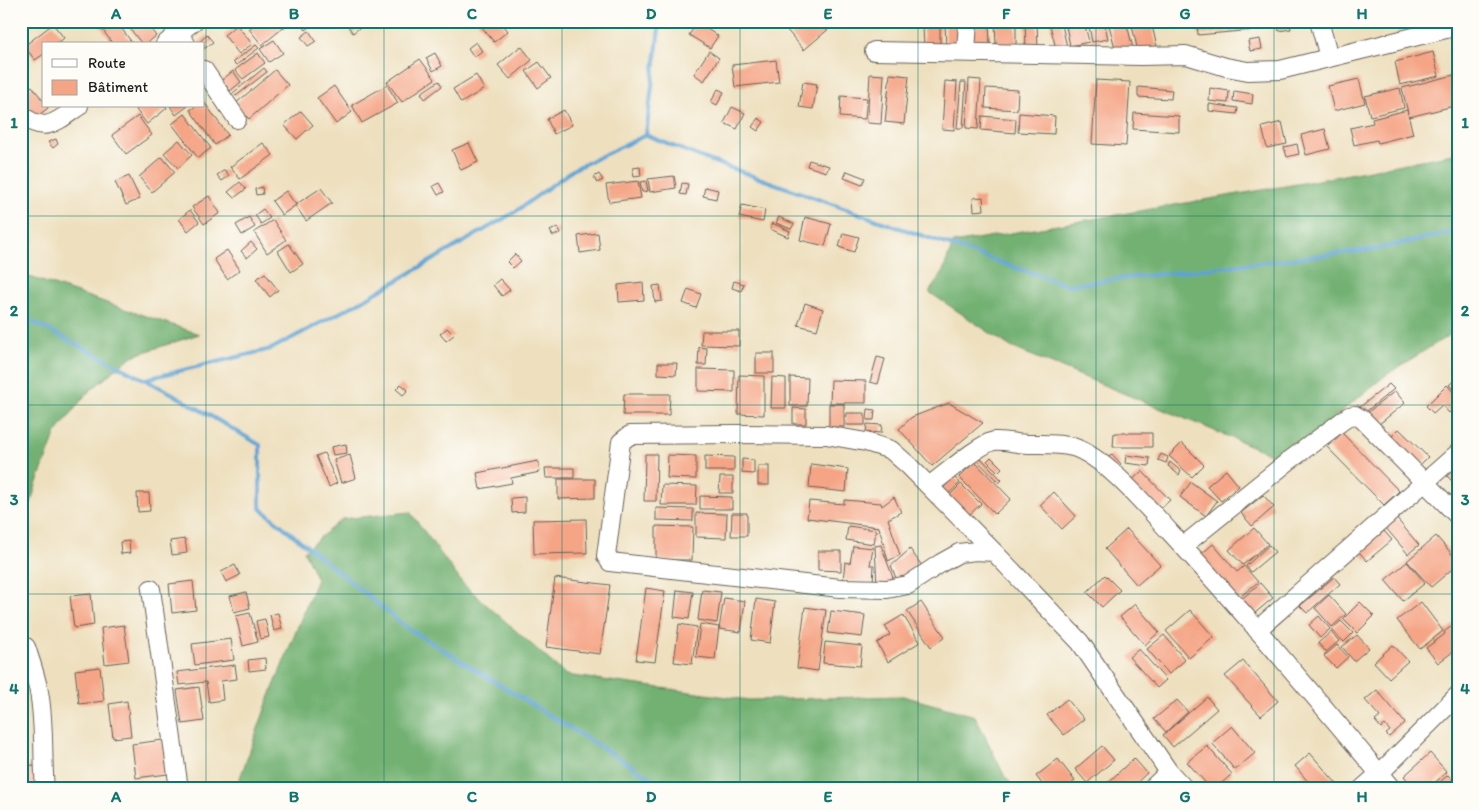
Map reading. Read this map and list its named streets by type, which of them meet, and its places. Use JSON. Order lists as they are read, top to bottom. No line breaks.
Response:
{"legend":["Route","Bâtiment"],"grid":{"columns":["A","B","C","D","E","F","G","H"],"rows":["1","2","3","4"]}}
